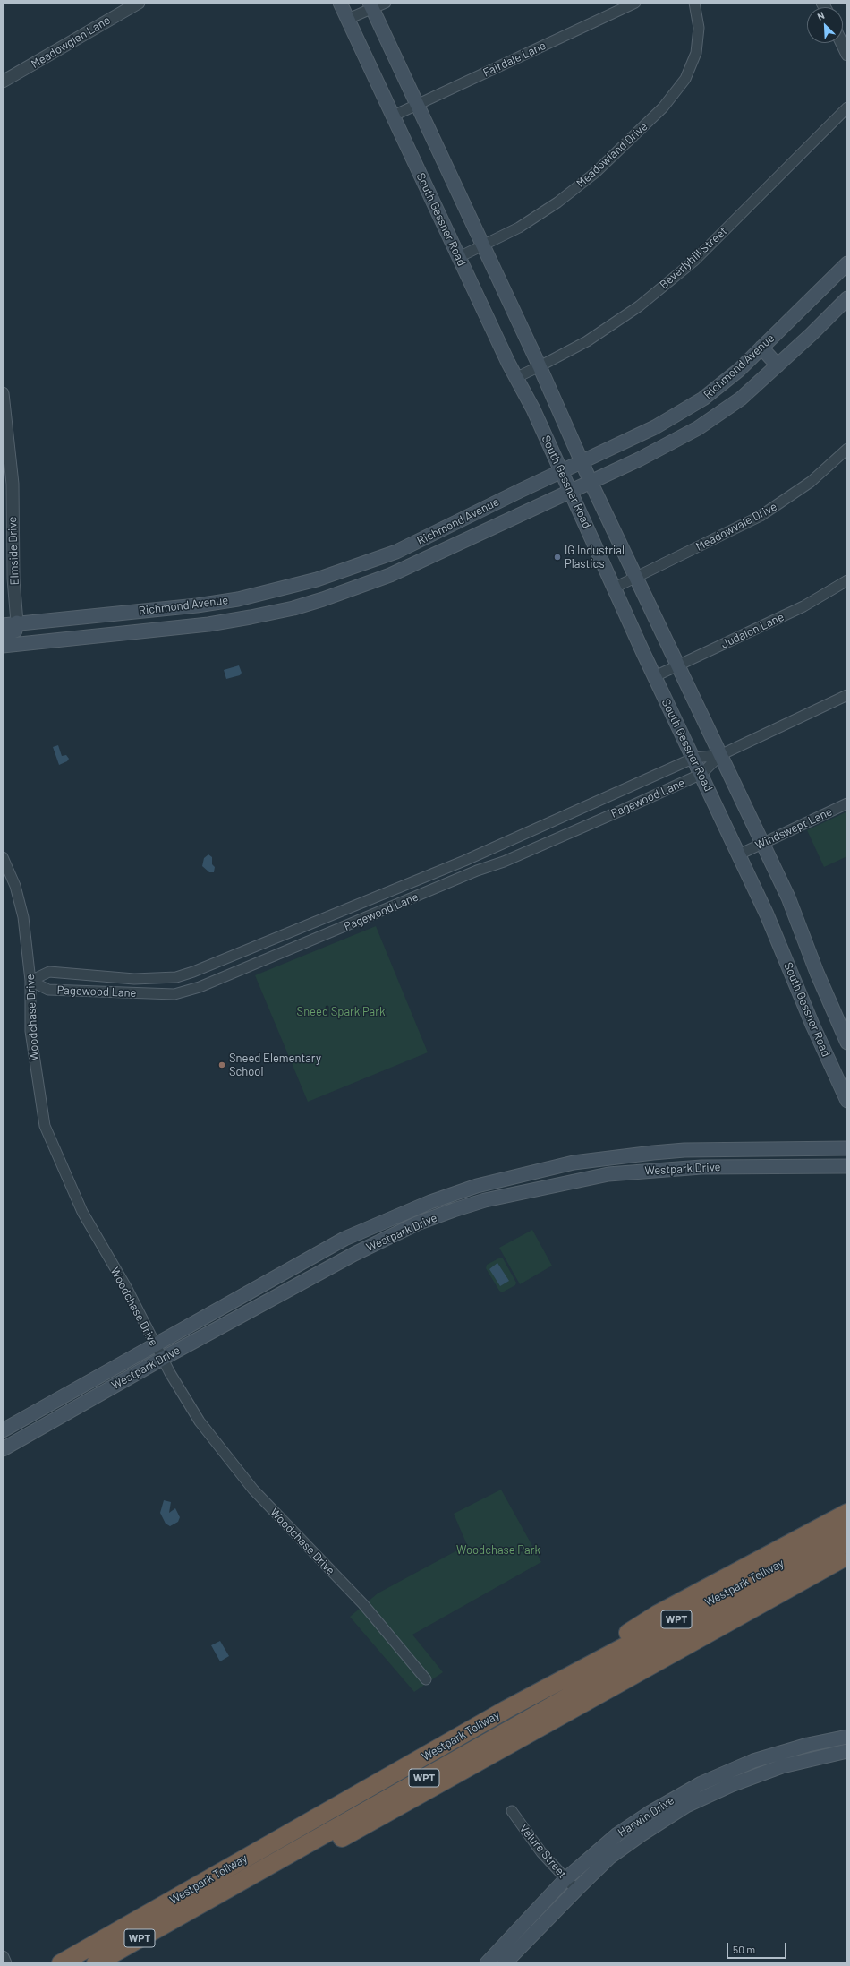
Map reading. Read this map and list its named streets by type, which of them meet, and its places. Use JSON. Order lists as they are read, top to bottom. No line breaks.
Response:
{"streets":{"highway":["Westpark Tollway","WPT"],"main road":["South Gessner Road","Richmond Avenue","Westpark Drive","Harwin Drive"],"street":["Meadowglen Lane","Fairdale Lane","Meadowland Drive","Beverlyhill Street","Meadowvale Drive","Elmside Drive","Judalon Lane","Pagewood Lane","Windswept Lane","Woodchase Drive","Velure Street"]},"crossings":[["Fairdale Lane","South Gessner Road"],["Meadowland Drive","South Gessner Road"],["South Gessner Road","Beverlyhill Street"],["South Gessner Road","Richmond Avenue"],["South Gessner Road","Meadowvale Drive"],["South Gessner Road","Judalon Lane"],["South Gessner Road","Pagewood Lane"],["South Gessner Road","Windswept Lane"],["Richmond Avenue","Elmside Drive"],["Pagewood Lane","Woodchase Drive"],["Woodchase Drive","Westpark Drive"],["Harwin Drive","Velure Street"]],"parks":["Sneed Spark Park","Woodchase Park"],"places":["IG Industrial Plastics","Sneed Elementary School"],"scale_bar":"50 m","north":"top left"}
